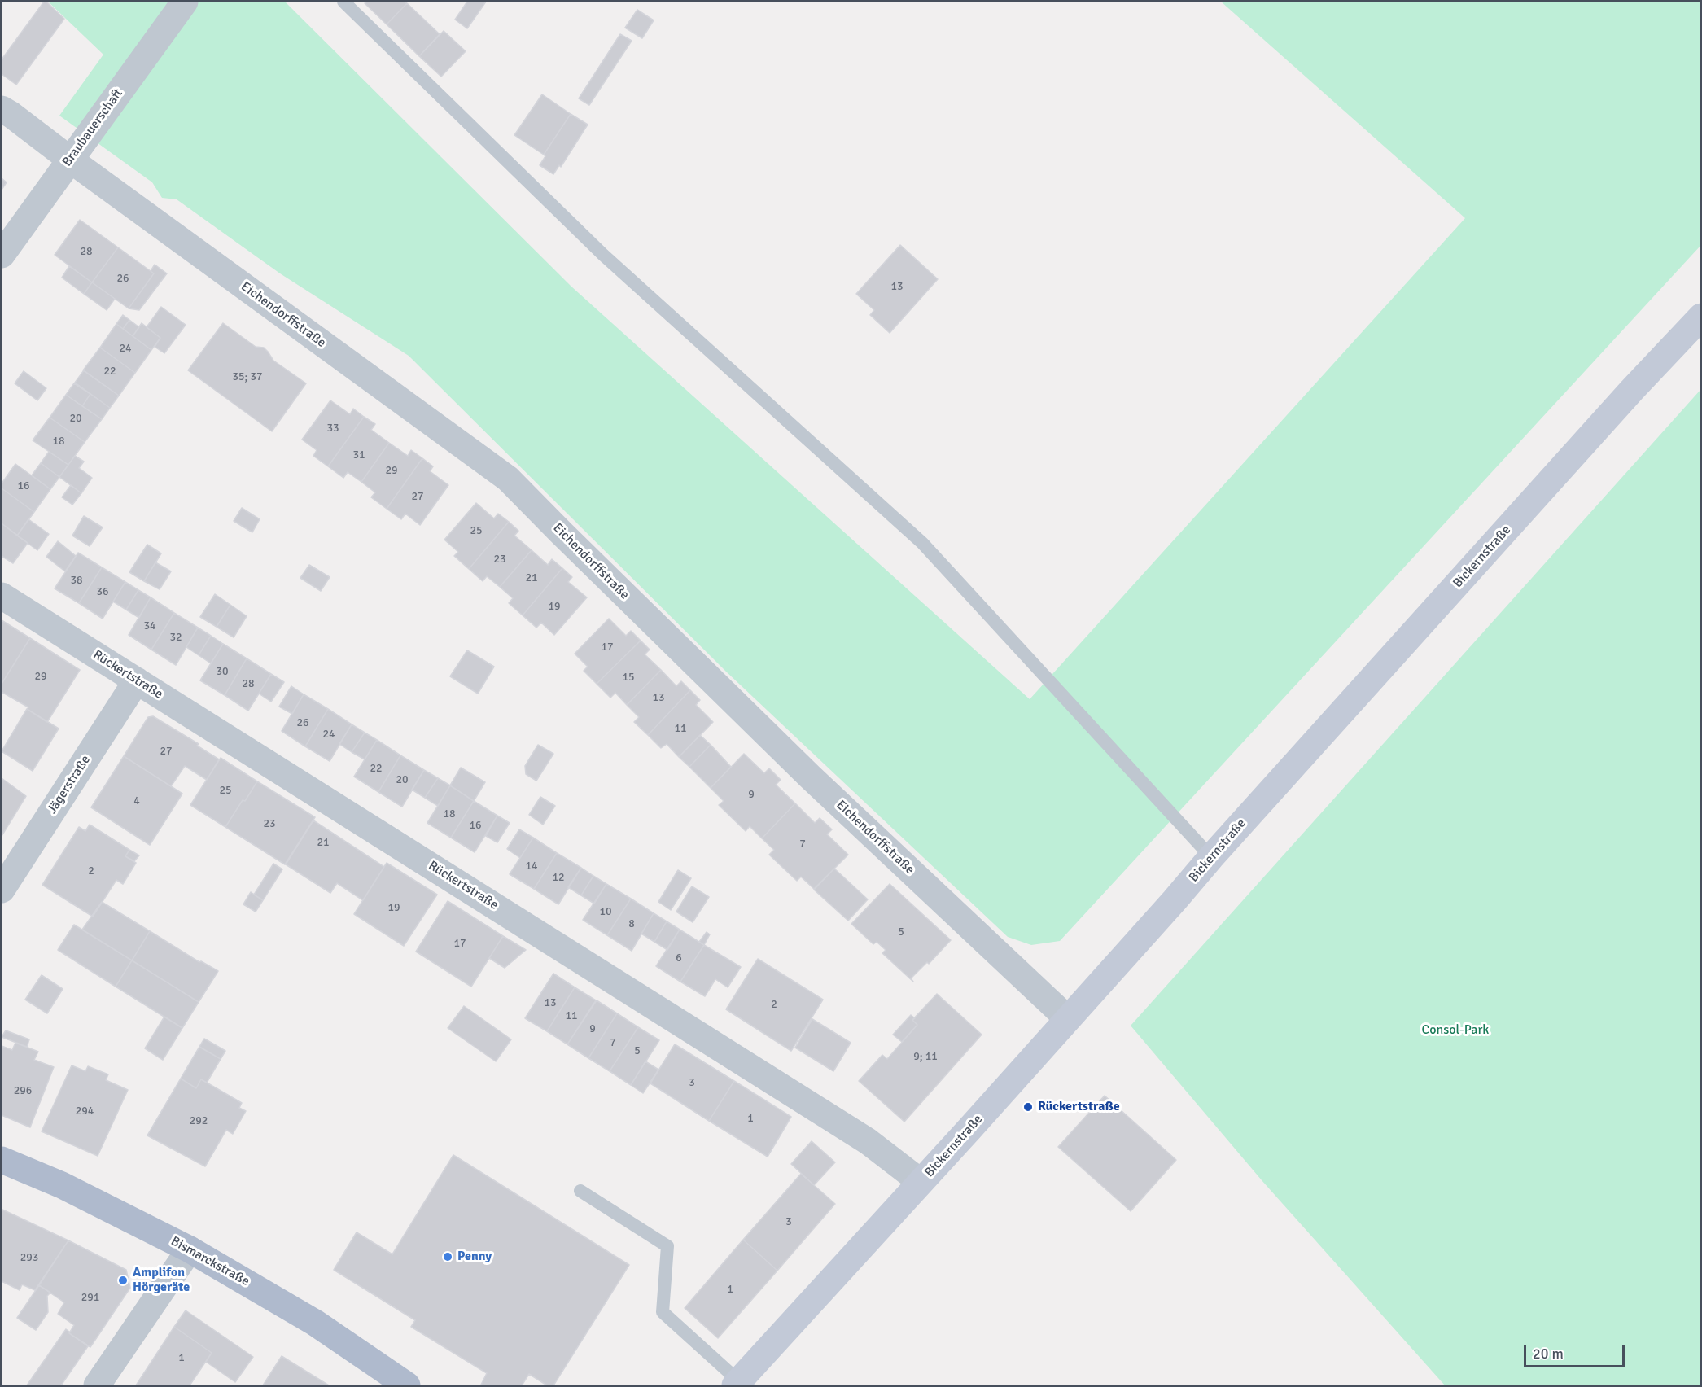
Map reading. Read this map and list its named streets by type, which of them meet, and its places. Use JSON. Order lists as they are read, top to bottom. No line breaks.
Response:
{"streets":{"main road":["Bismarckstraße"],"street":["Braubauerschaft","Eichendorffstraße","Bickernstraße","Rückertstraße","Jägerstraße"]},"crossings":[["Braubauerschaft","Eichendorffstraße"],["Eichendorffstraße","Bickernstraße"],["Bickernstraße","Rückertstraße"],["Rückertstraße","Jägerstraße"]],"parks":["Consol-Park"],"places":["Rückertstraße","Penny","Amplifon Hörgeräte"],"house_numbers":["28","26","13","24","22","35; 37","20","33","18","31","29","16","27","25","23","21","38","36","19","34","32","17","30","29","15","28","13","26","11","24","27","22","20","25","9","4","18","23","16","21","7","14","2","12","19","10","8","5","17","6","13","2","11","9","7","5","9; 11","3","296","294","1","292","3","293","1","291","1"],"scale_bar":"20 m"}
